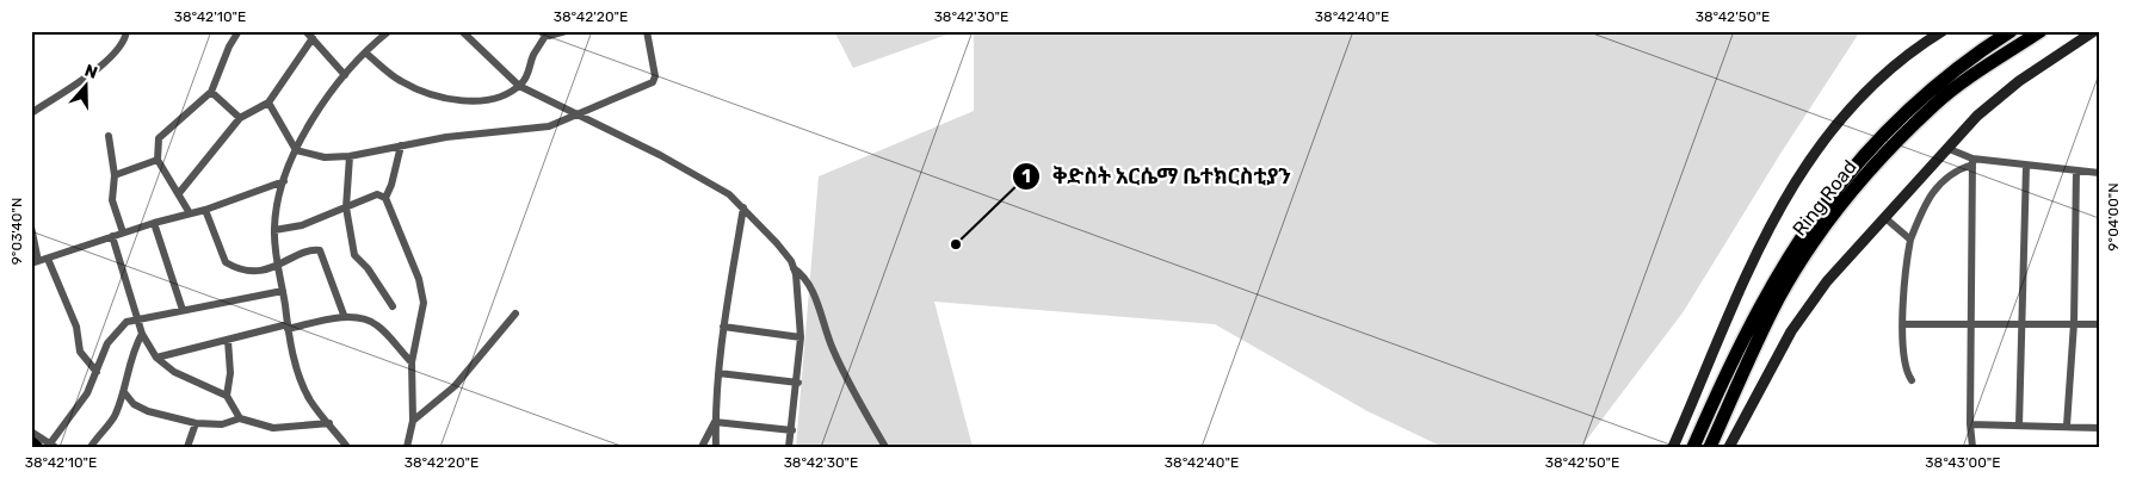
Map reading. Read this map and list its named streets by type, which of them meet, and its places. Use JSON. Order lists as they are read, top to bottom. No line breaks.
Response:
{"streets":{"highway":["Ring Road"]},"places":["ቅድስት አርሴማ ቤተክርስቲያን"],"north":"top","coordinates":["38°42'10\"E","38°42'20\"E","38°42'30\"E","38°42'40\"E","38°42'50\"E","9°04'00\"N","9°03'40\"N","38°43'00\"E"]}
